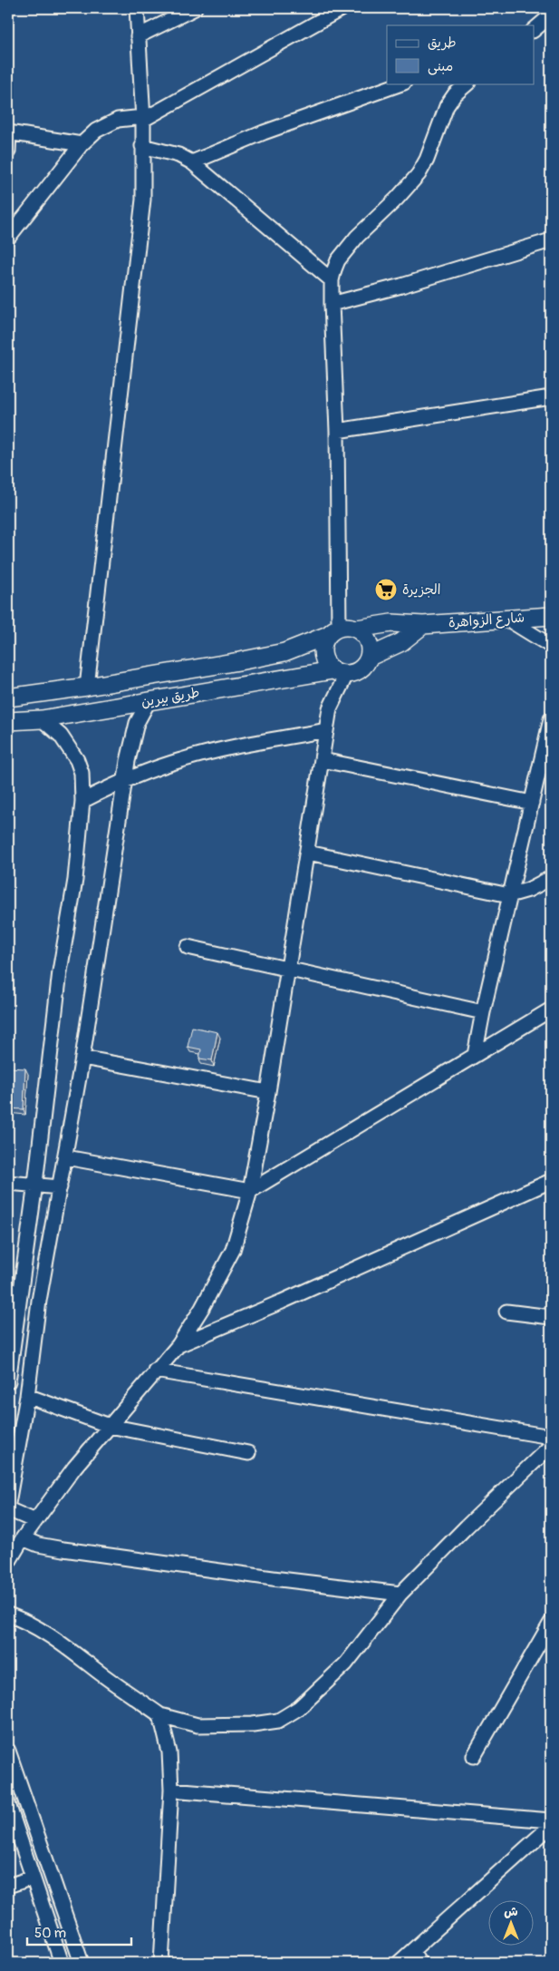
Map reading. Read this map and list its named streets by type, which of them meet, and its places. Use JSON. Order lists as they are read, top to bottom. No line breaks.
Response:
{"streets":{"main road":["شارع الزواهرة","طريق بيرين"]},"crossings":[["شارع الزواهرة","طريق بيرين"]],"places":{"supermarket":["الجزيرة"]},"legend":["طريق","مبنى"],"scale_bar":"50 m","north":"top"}
